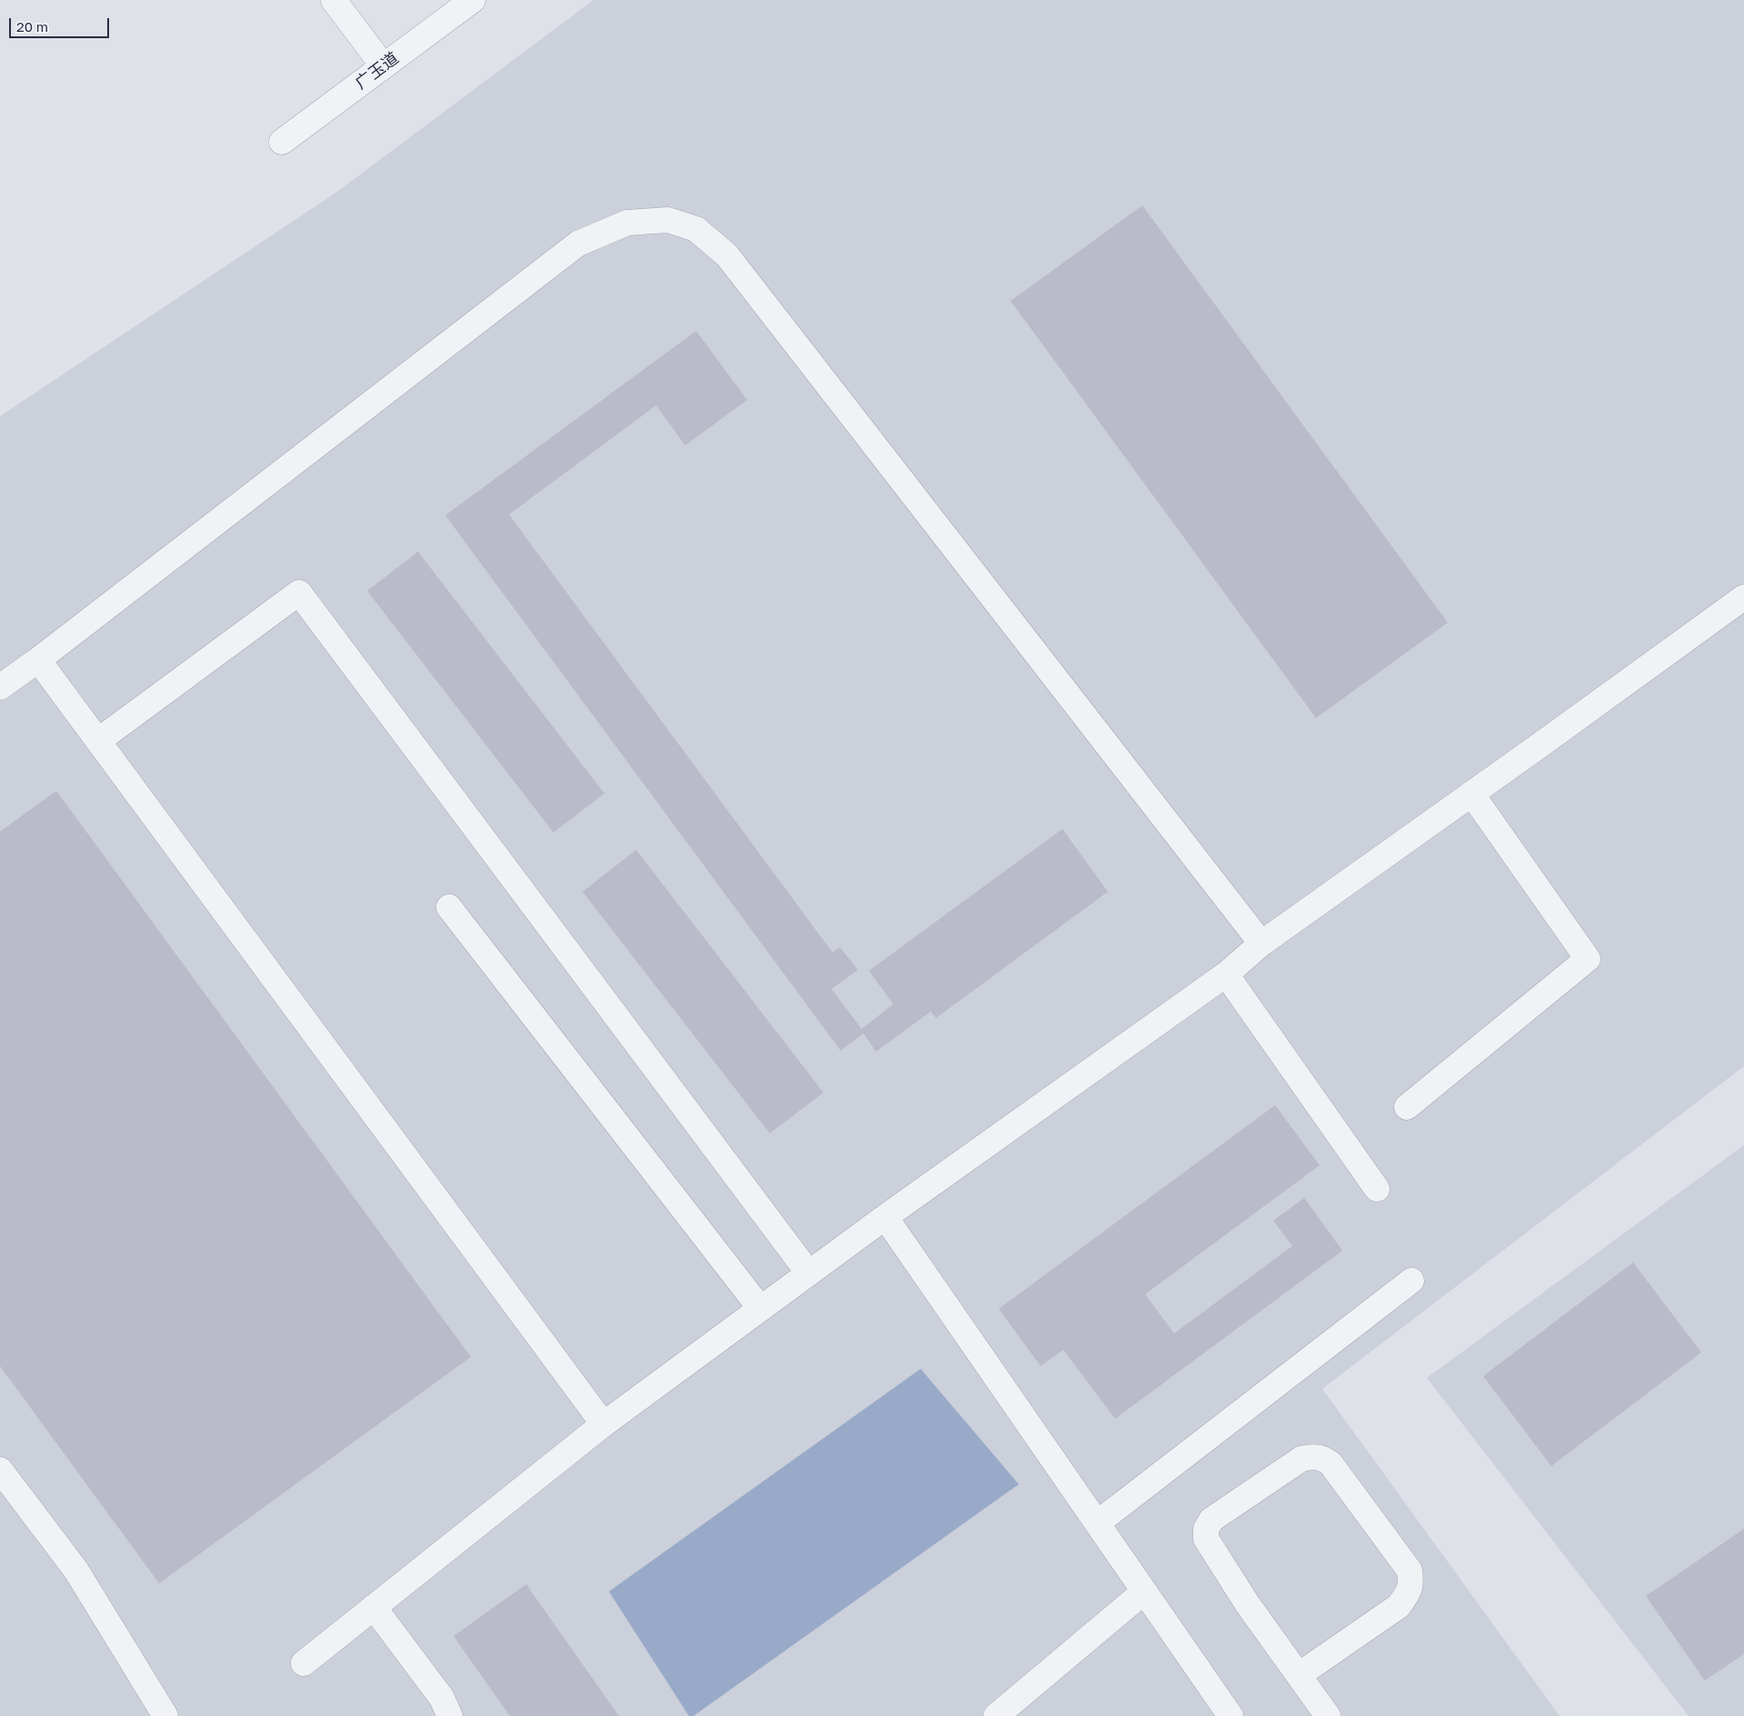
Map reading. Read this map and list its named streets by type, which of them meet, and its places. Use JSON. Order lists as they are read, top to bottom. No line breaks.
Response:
{"streets":{"street":["广玉道"]},"scale_bar":"20 m"}
